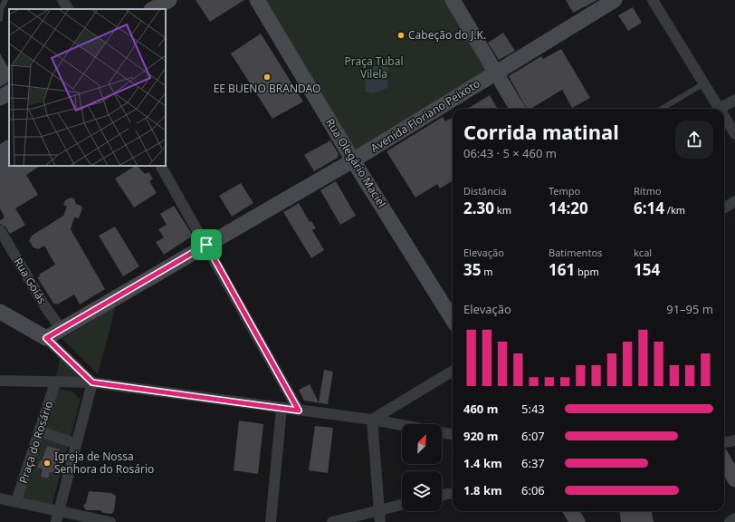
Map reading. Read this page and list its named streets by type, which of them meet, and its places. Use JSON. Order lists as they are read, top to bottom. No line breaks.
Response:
{"streets":{"street":["Avenida Floriano Peixoto","Rua Olegário Maciel","Rua Goiás","Praça do Rosário"]},"crossings":[["Avenida Floriano Peixoto","Rua Olegário Maciel"],["Avenida Floriano Peixoto","Rua Goiás"]],"parks":["Praça Tubal Vilela"],"places":["Cabeção do J.K.","EE BUENO BRANDAO","Igreja de Nossa Senhora do Rosário"],"north":"top right","page":{"heading":["Corrida matinal","06:43 · 5 × 460 m"],"stats":[["Distância","2.30 km"],["Tempo","14:20"],["Ritmo","6:14 /km"],["Elevação","35 m"],["Batimentos","161 bpm"],["kcal","154"]],"chart":["Elevação","91–95 m"],"list":[{"name":"460 m","note":"5:43"},{"name":"920 m","note":"6:07"},{"name":"1.4 km","note":"6:37"},{"name":"1.8 km","note":"6:06"}]}}
